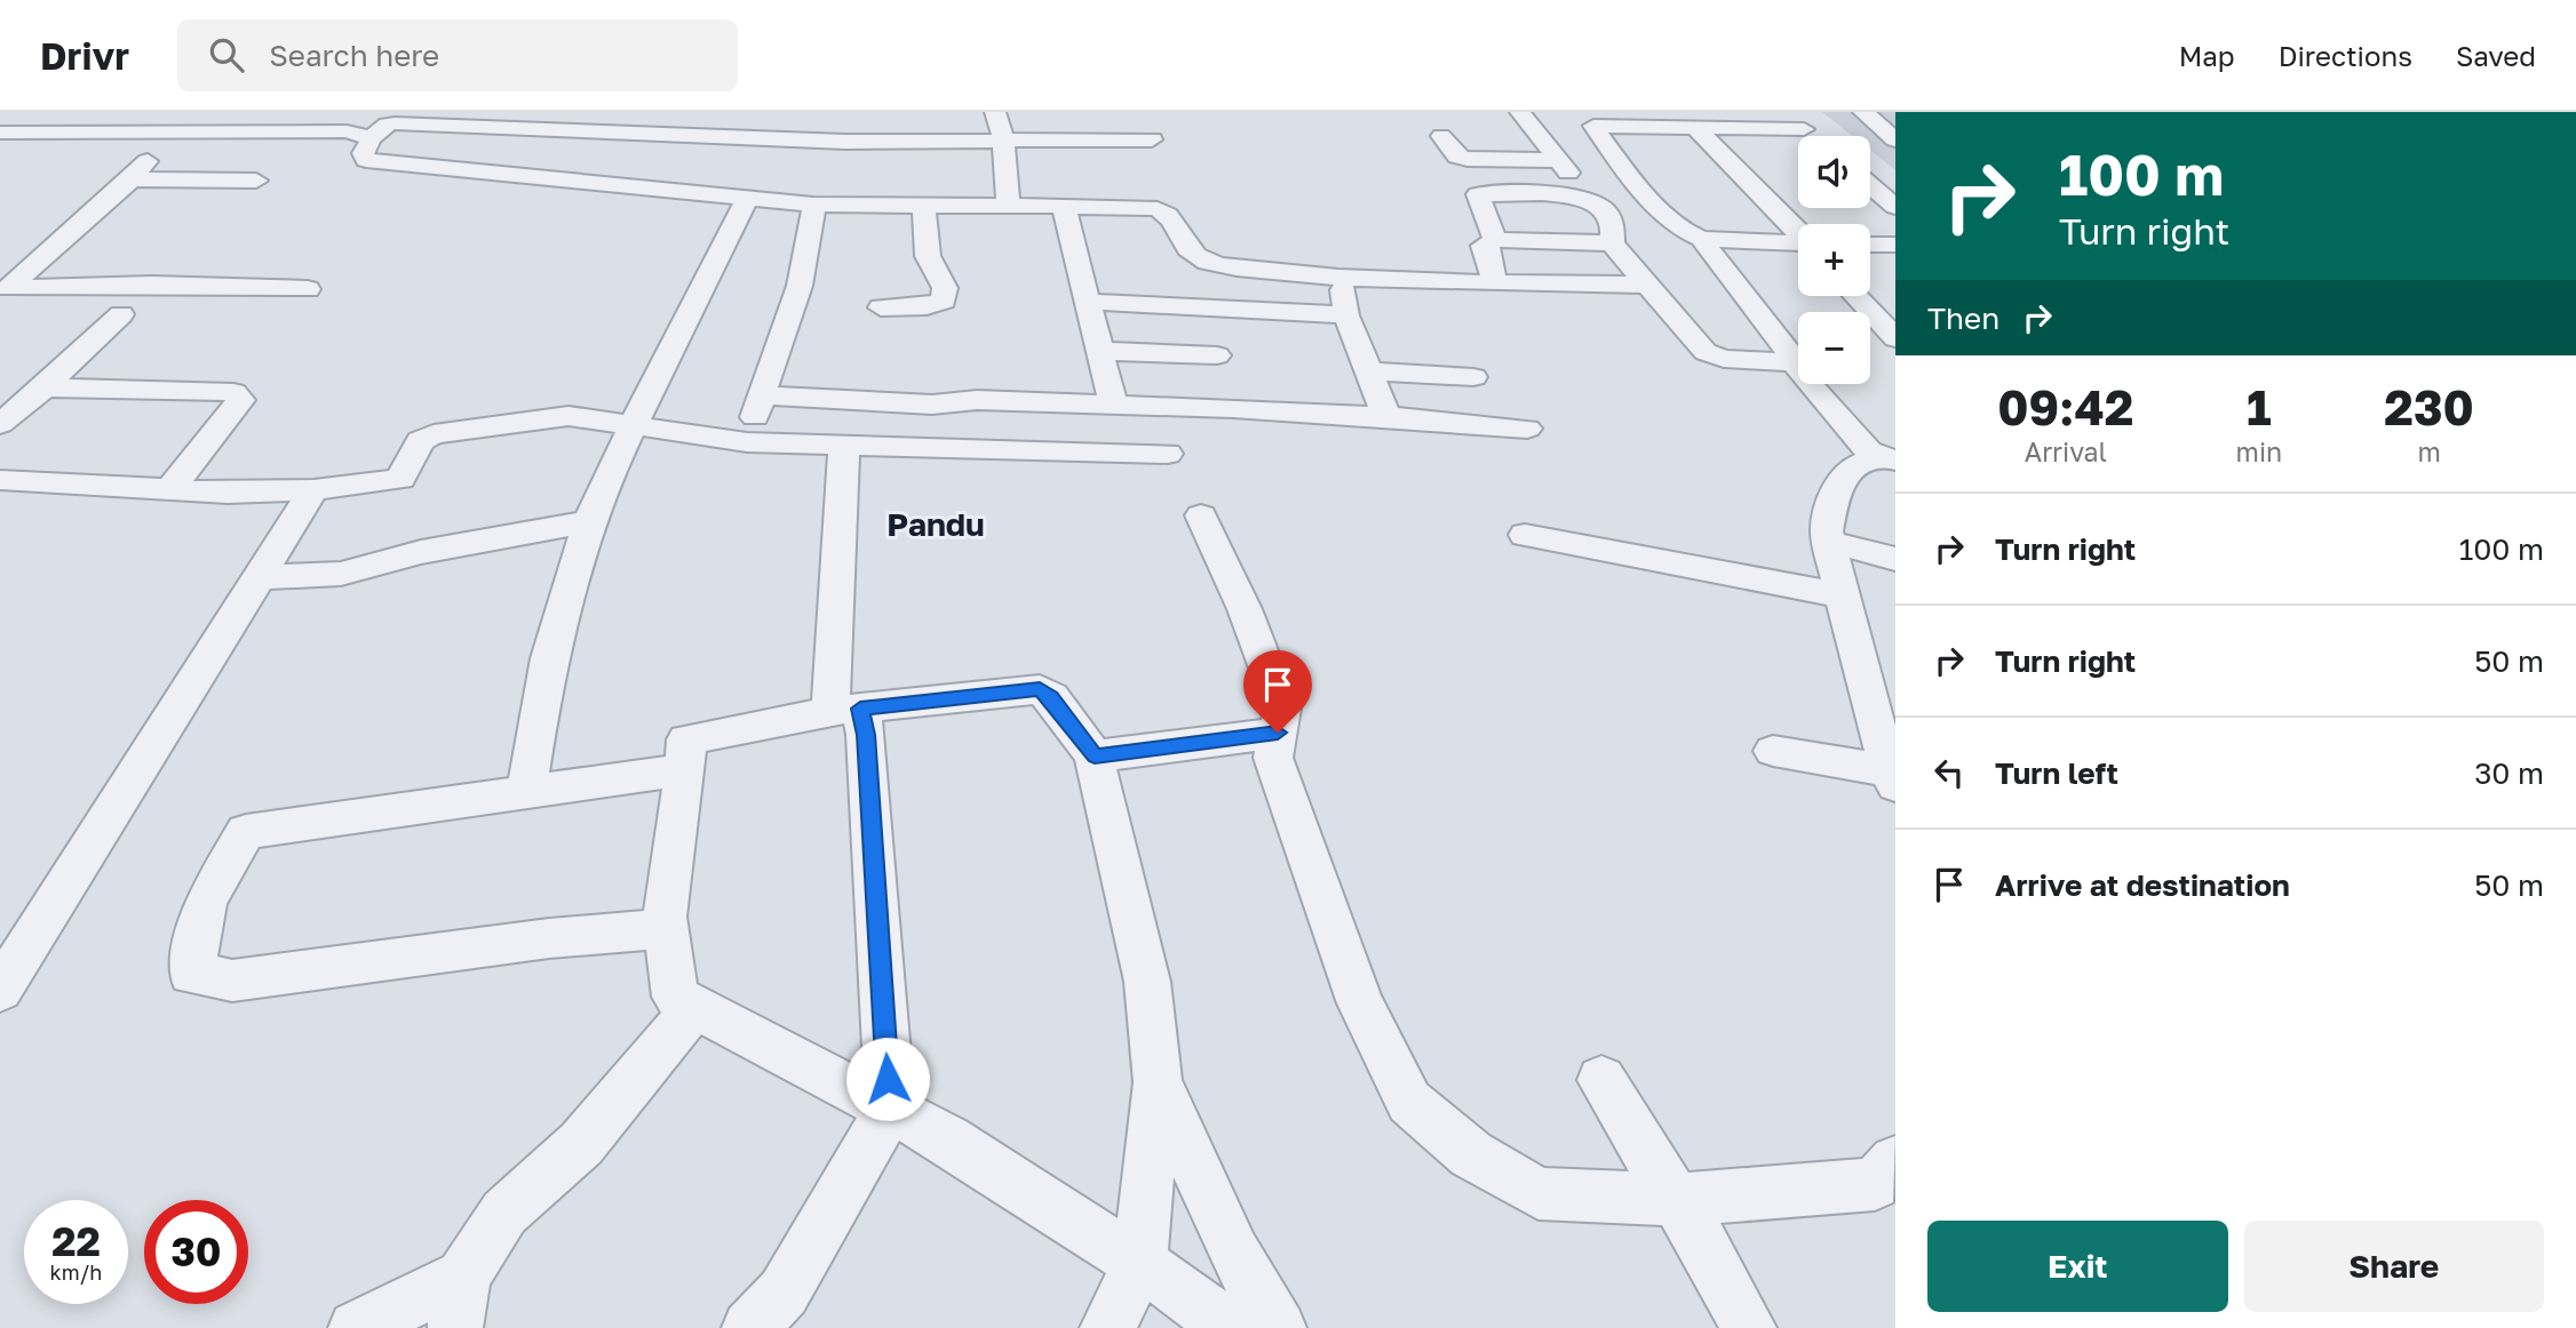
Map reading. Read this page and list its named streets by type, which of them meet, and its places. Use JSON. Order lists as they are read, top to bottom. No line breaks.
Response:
{"districts":["Pandu"],"page":{"header":"Drivr","search":"Search here","nav":["Map","Directions","Saved"],"turn":["100 m","Turn right"],"map_buttons":["+","−"],"then":"Then","eta":["09:42","Arrival","1","min","230","m"],"list":[{"name":"Turn right","value":"100 m"},{"name":"Turn right","value":"50 m"},{"name":"Turn left","value":"30 m"},{"name":"Arrive at destination","value":"50 m"}],"speed":"22 km/h","limit":"30","buttons":["Exit","Share"]}}
